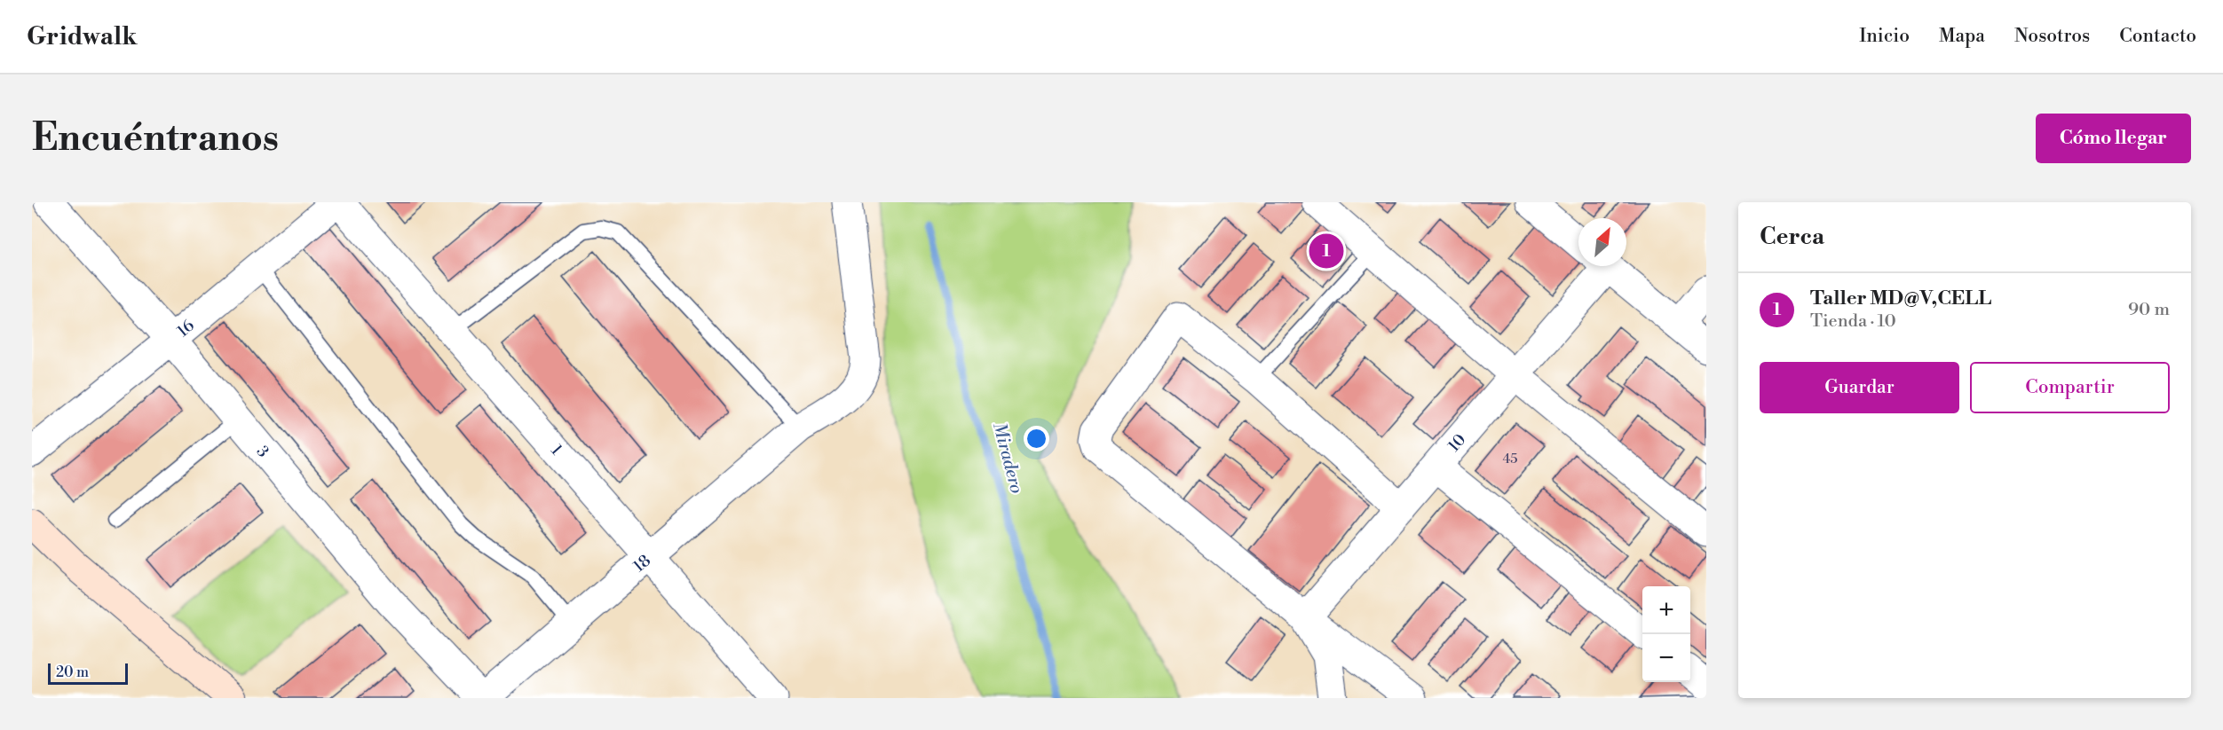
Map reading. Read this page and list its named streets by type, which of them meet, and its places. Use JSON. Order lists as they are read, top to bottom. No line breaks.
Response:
{"streets":{"street":["16","10","1","3","18"]},"crossings":[["16","1"],["16","3"],["1","18"],["3","18"]],"water":["Miradero"],"house_numbers":["45"],"scale_bar":"20 m","north":"top right","page":{"header":"Gridwalk","nav":["Inicio","Mapa","Nosotros","Contacto"],"buttons":["Cómo llegar",["Guardar","Compartir"]],"title":"Encuéntranos","heading":"Cerca","pins":"1","list":[{"mark":"1","name":"Taller MD@V,CELL","note":"Tienda · 10","value":"90 m"}],"map_buttons":["+","−"],"scale":"20 m"}}
